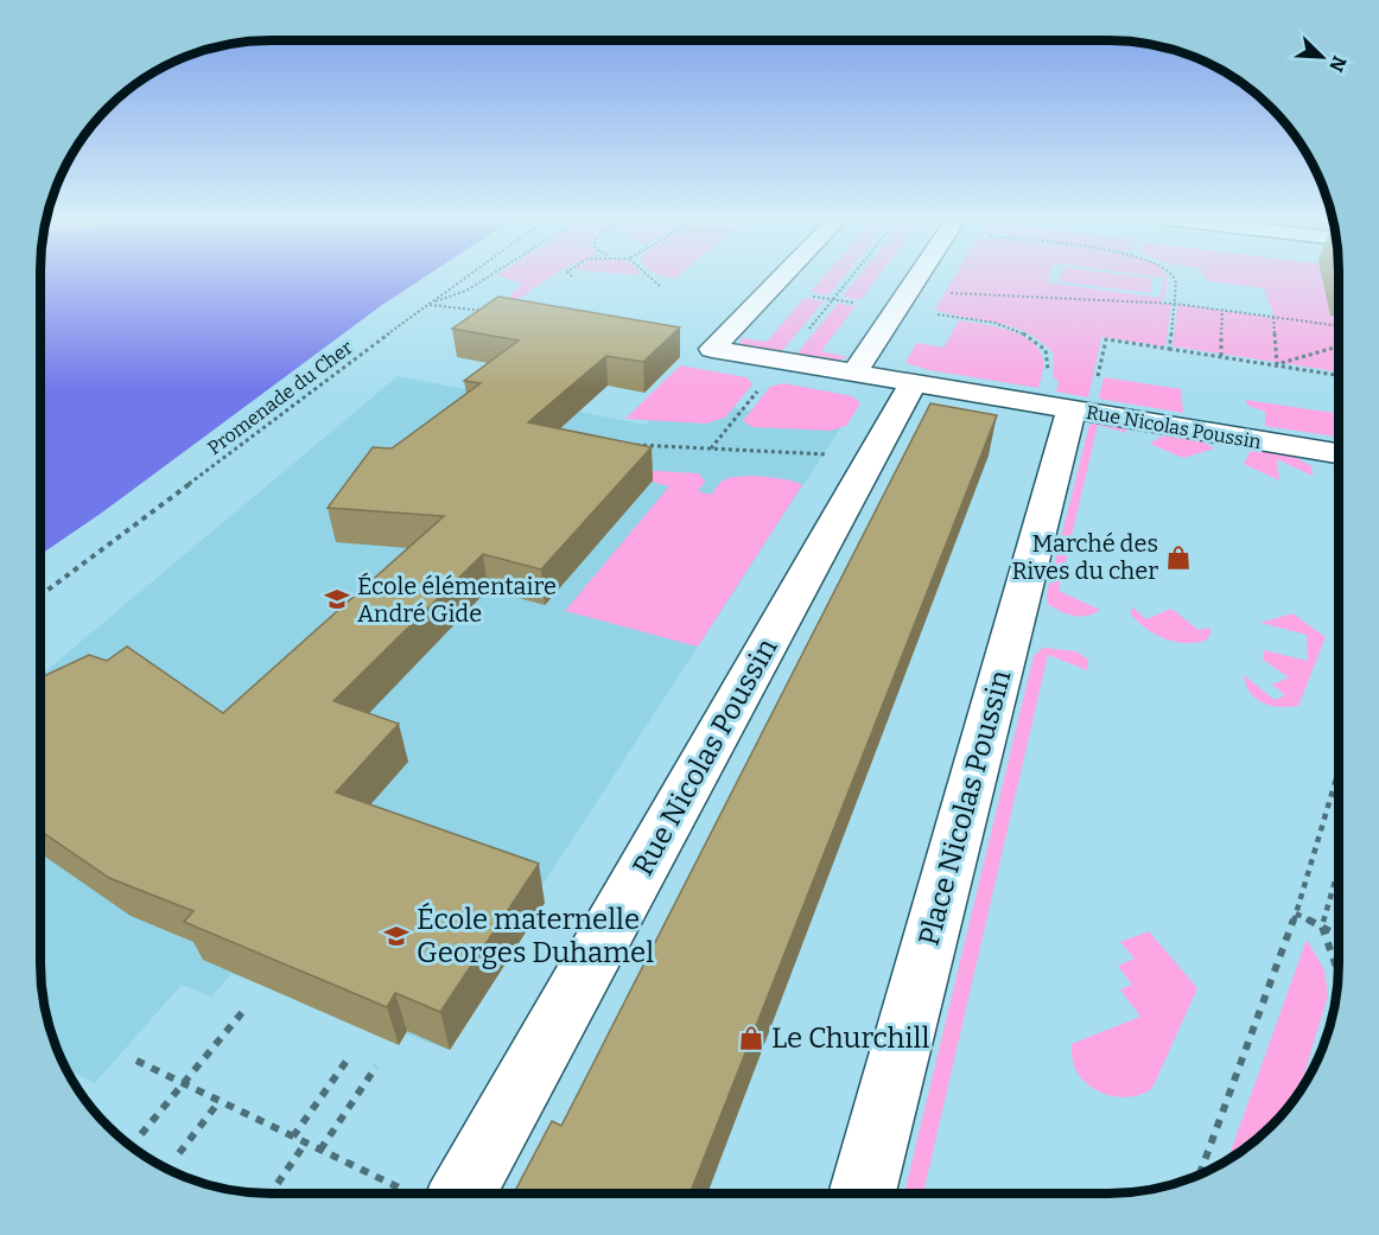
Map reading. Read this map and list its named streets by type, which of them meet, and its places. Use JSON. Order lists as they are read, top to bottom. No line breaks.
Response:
{"streets":{"street":["Rue Nicolas Poussin","Place Nicolas Poussin"],"path":["Promenade du Cher"]},"crossings":[["Rue Nicolas Poussin","Place Nicolas Poussin"]],"places":{"shop":["Marché des Rives du cher","Le Churchill"],"school or university":["École élémentaire André Gide","École maternelle Georges Duhamel"]},"north":"bottom right"}
